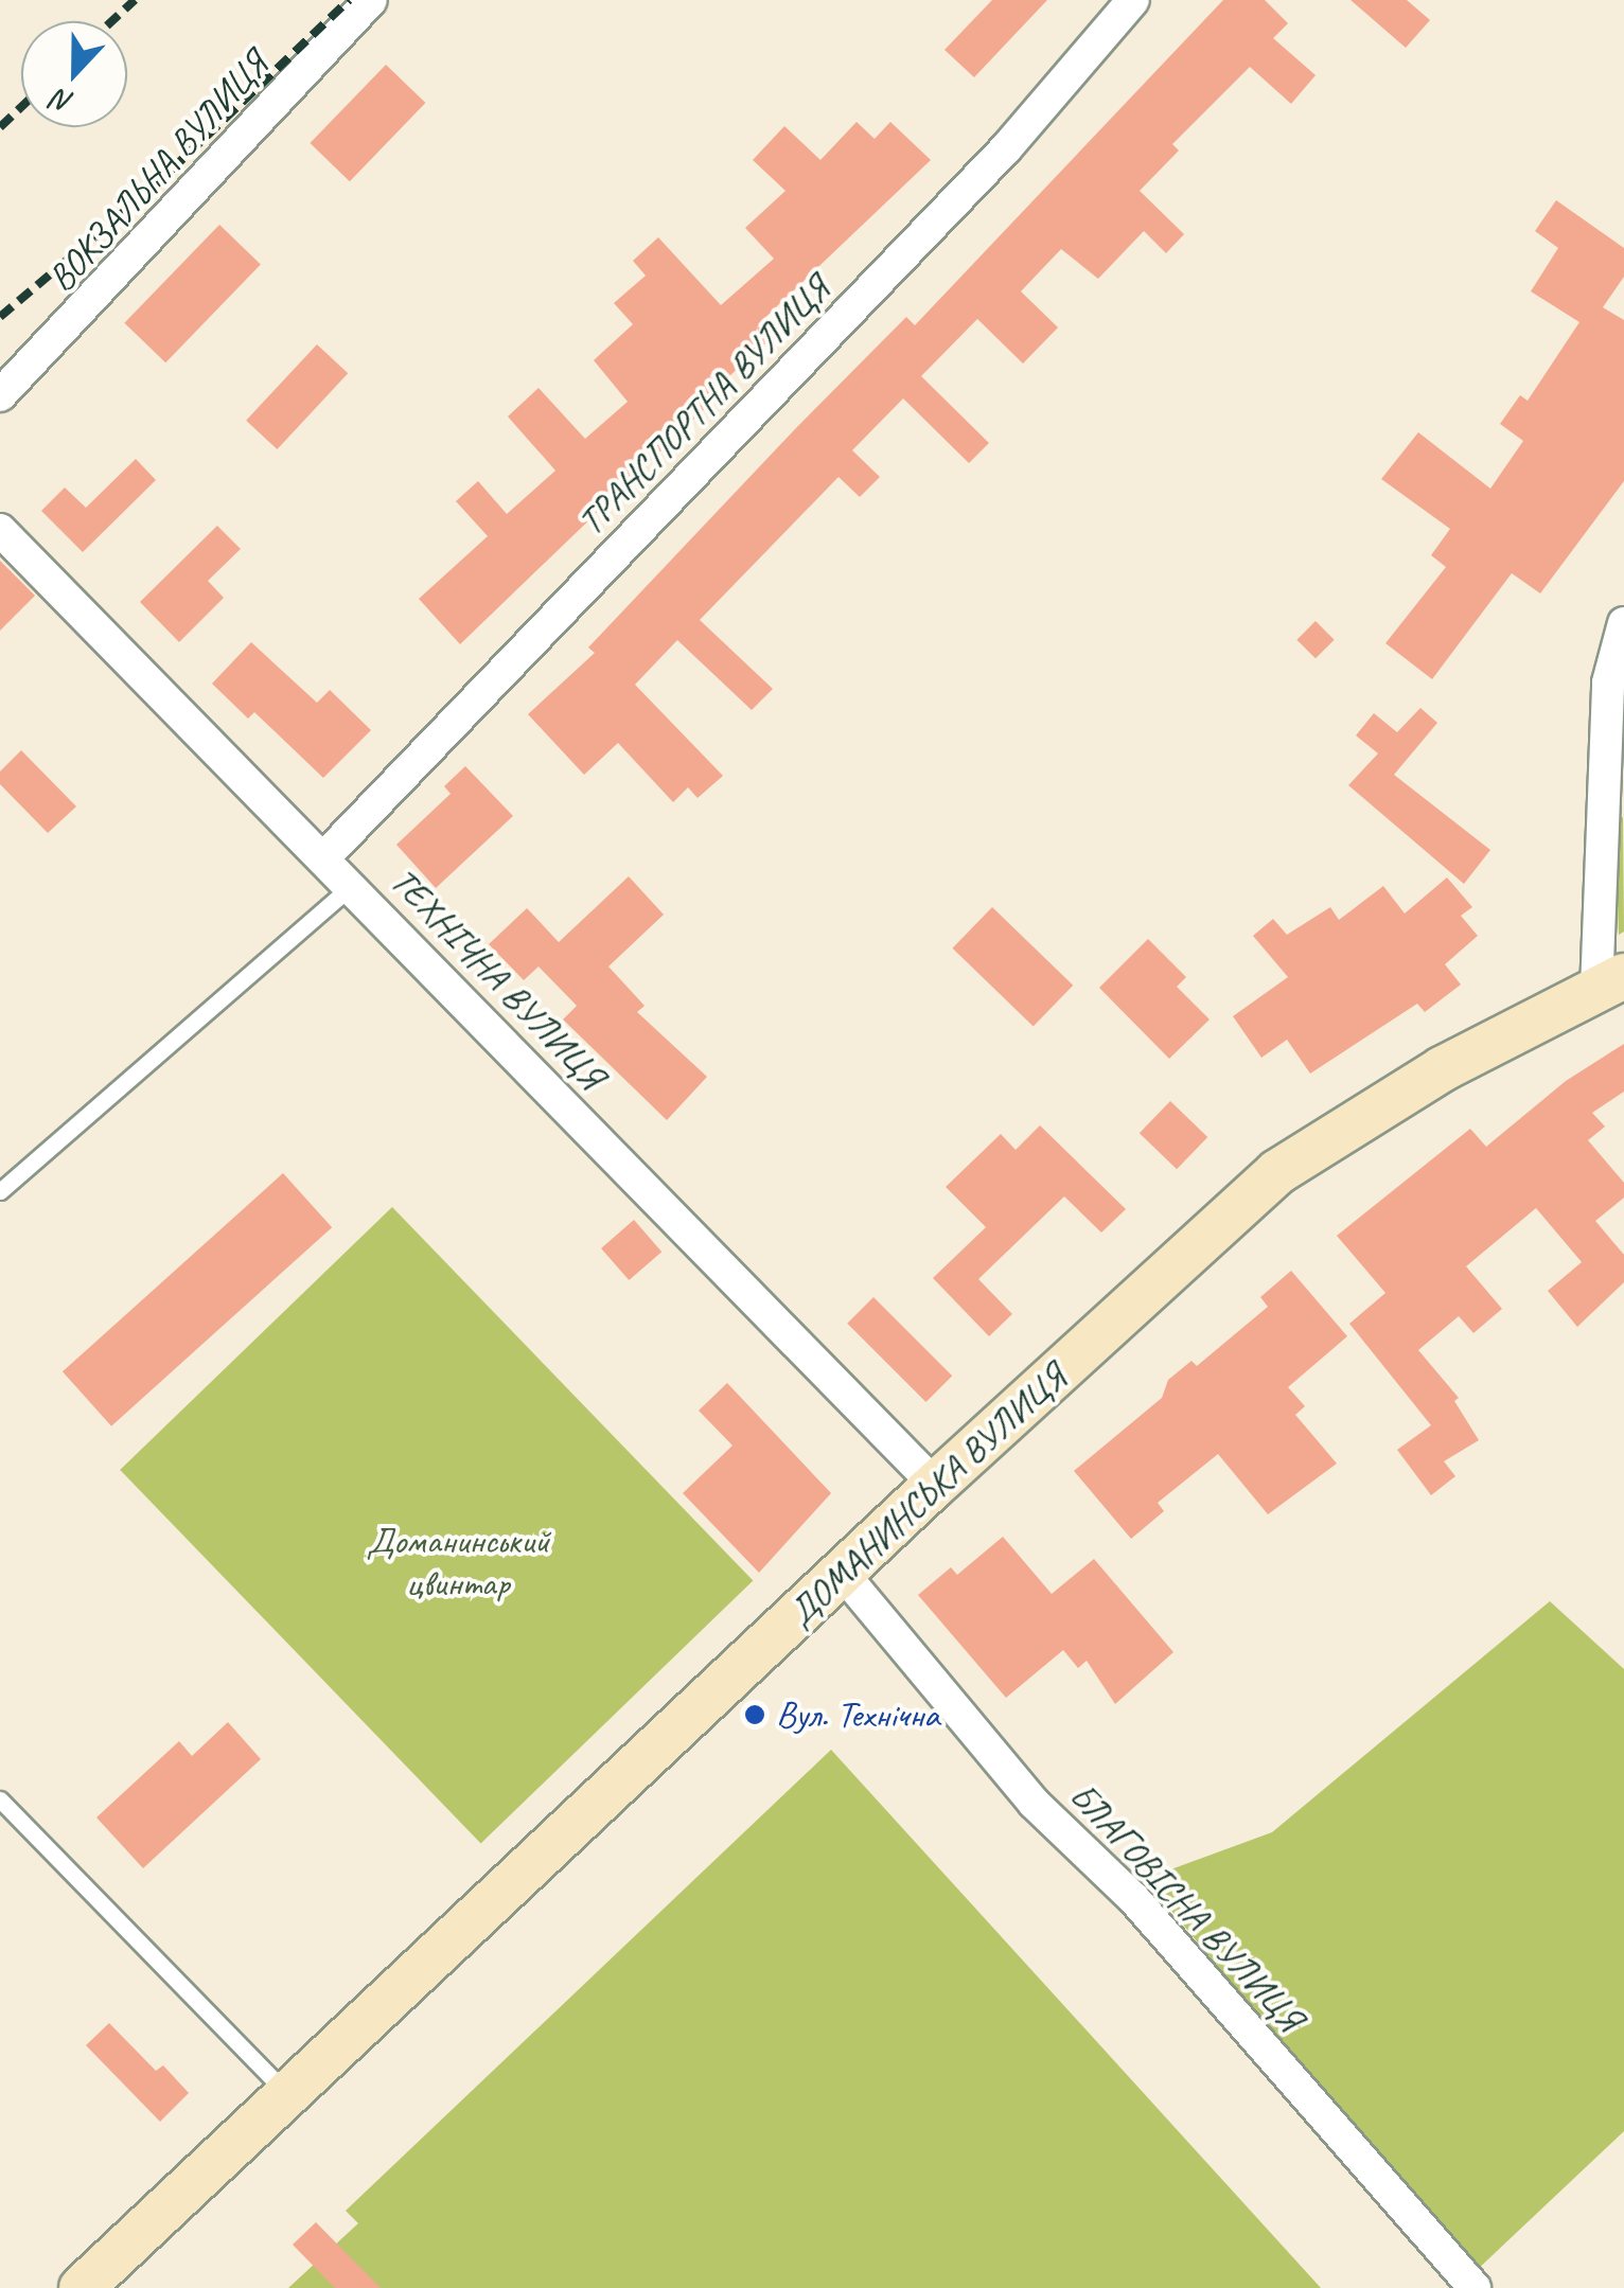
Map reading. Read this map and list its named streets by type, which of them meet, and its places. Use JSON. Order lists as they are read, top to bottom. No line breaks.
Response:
{"streets":{"main road":["ДОМАНИНСЬКА ВУЛИЦЯ"],"street":["ВОКЗАЛЬНА ВУЛИЦЯ","ТРАНСПОРТНА ВУЛИЦЯ","ТЕХНІЧНА ВУЛИЦЯ","БЛАГОВІСНА ВУЛИЦЯ"]},"crossings":[["ТРАНСПОРТНА ВУЛИЦЯ","ТЕХНІЧНА ВУЛИЦЯ"],["ТЕХНІЧНА ВУЛИЦЯ","ДОМАНИНСЬКА ВУЛИЦЯ"],["ДОМАНИНСЬКА ВУЛИЦЯ","БЛАГОВІСНА ВУЛИЦЯ"]],"parks":["Доманинський цвинтар"],"places":["Вул. Технічна"],"north":"bottom"}
